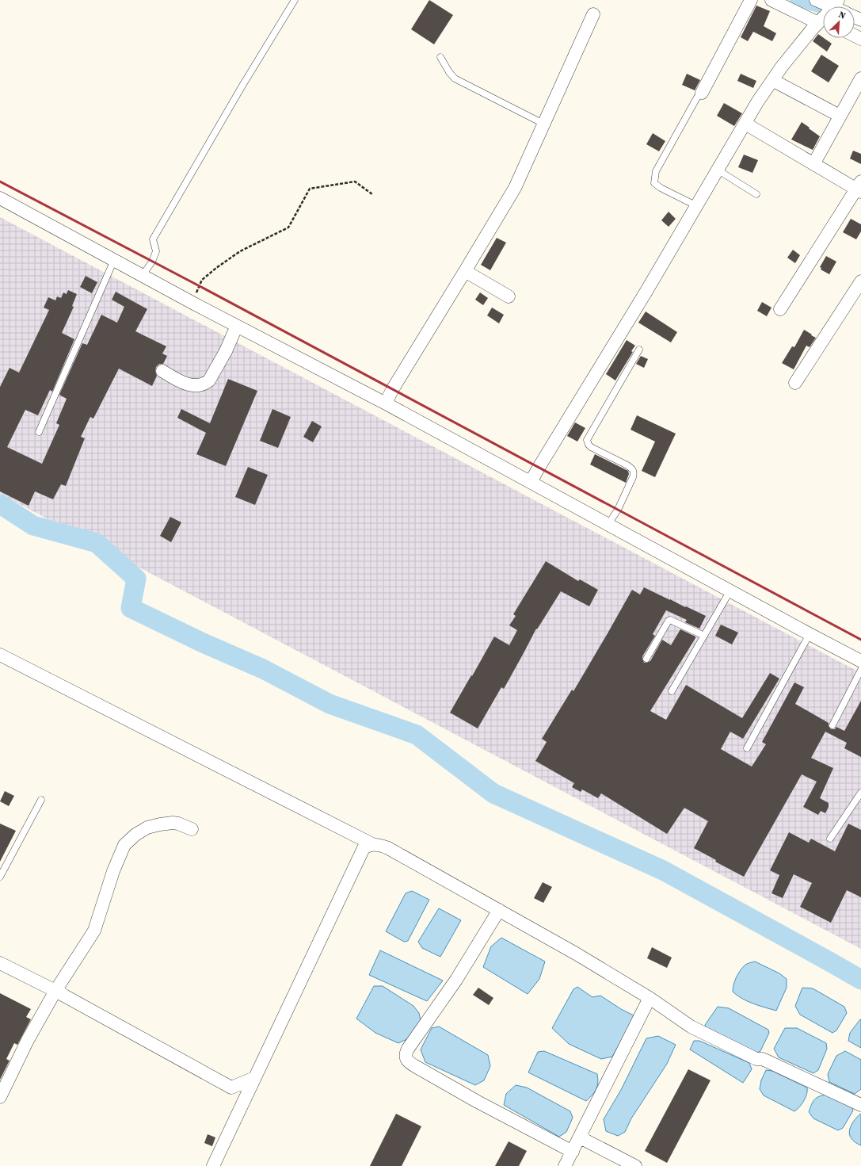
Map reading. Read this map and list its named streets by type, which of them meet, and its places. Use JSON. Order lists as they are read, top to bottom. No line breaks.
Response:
{"north":"top right"}
